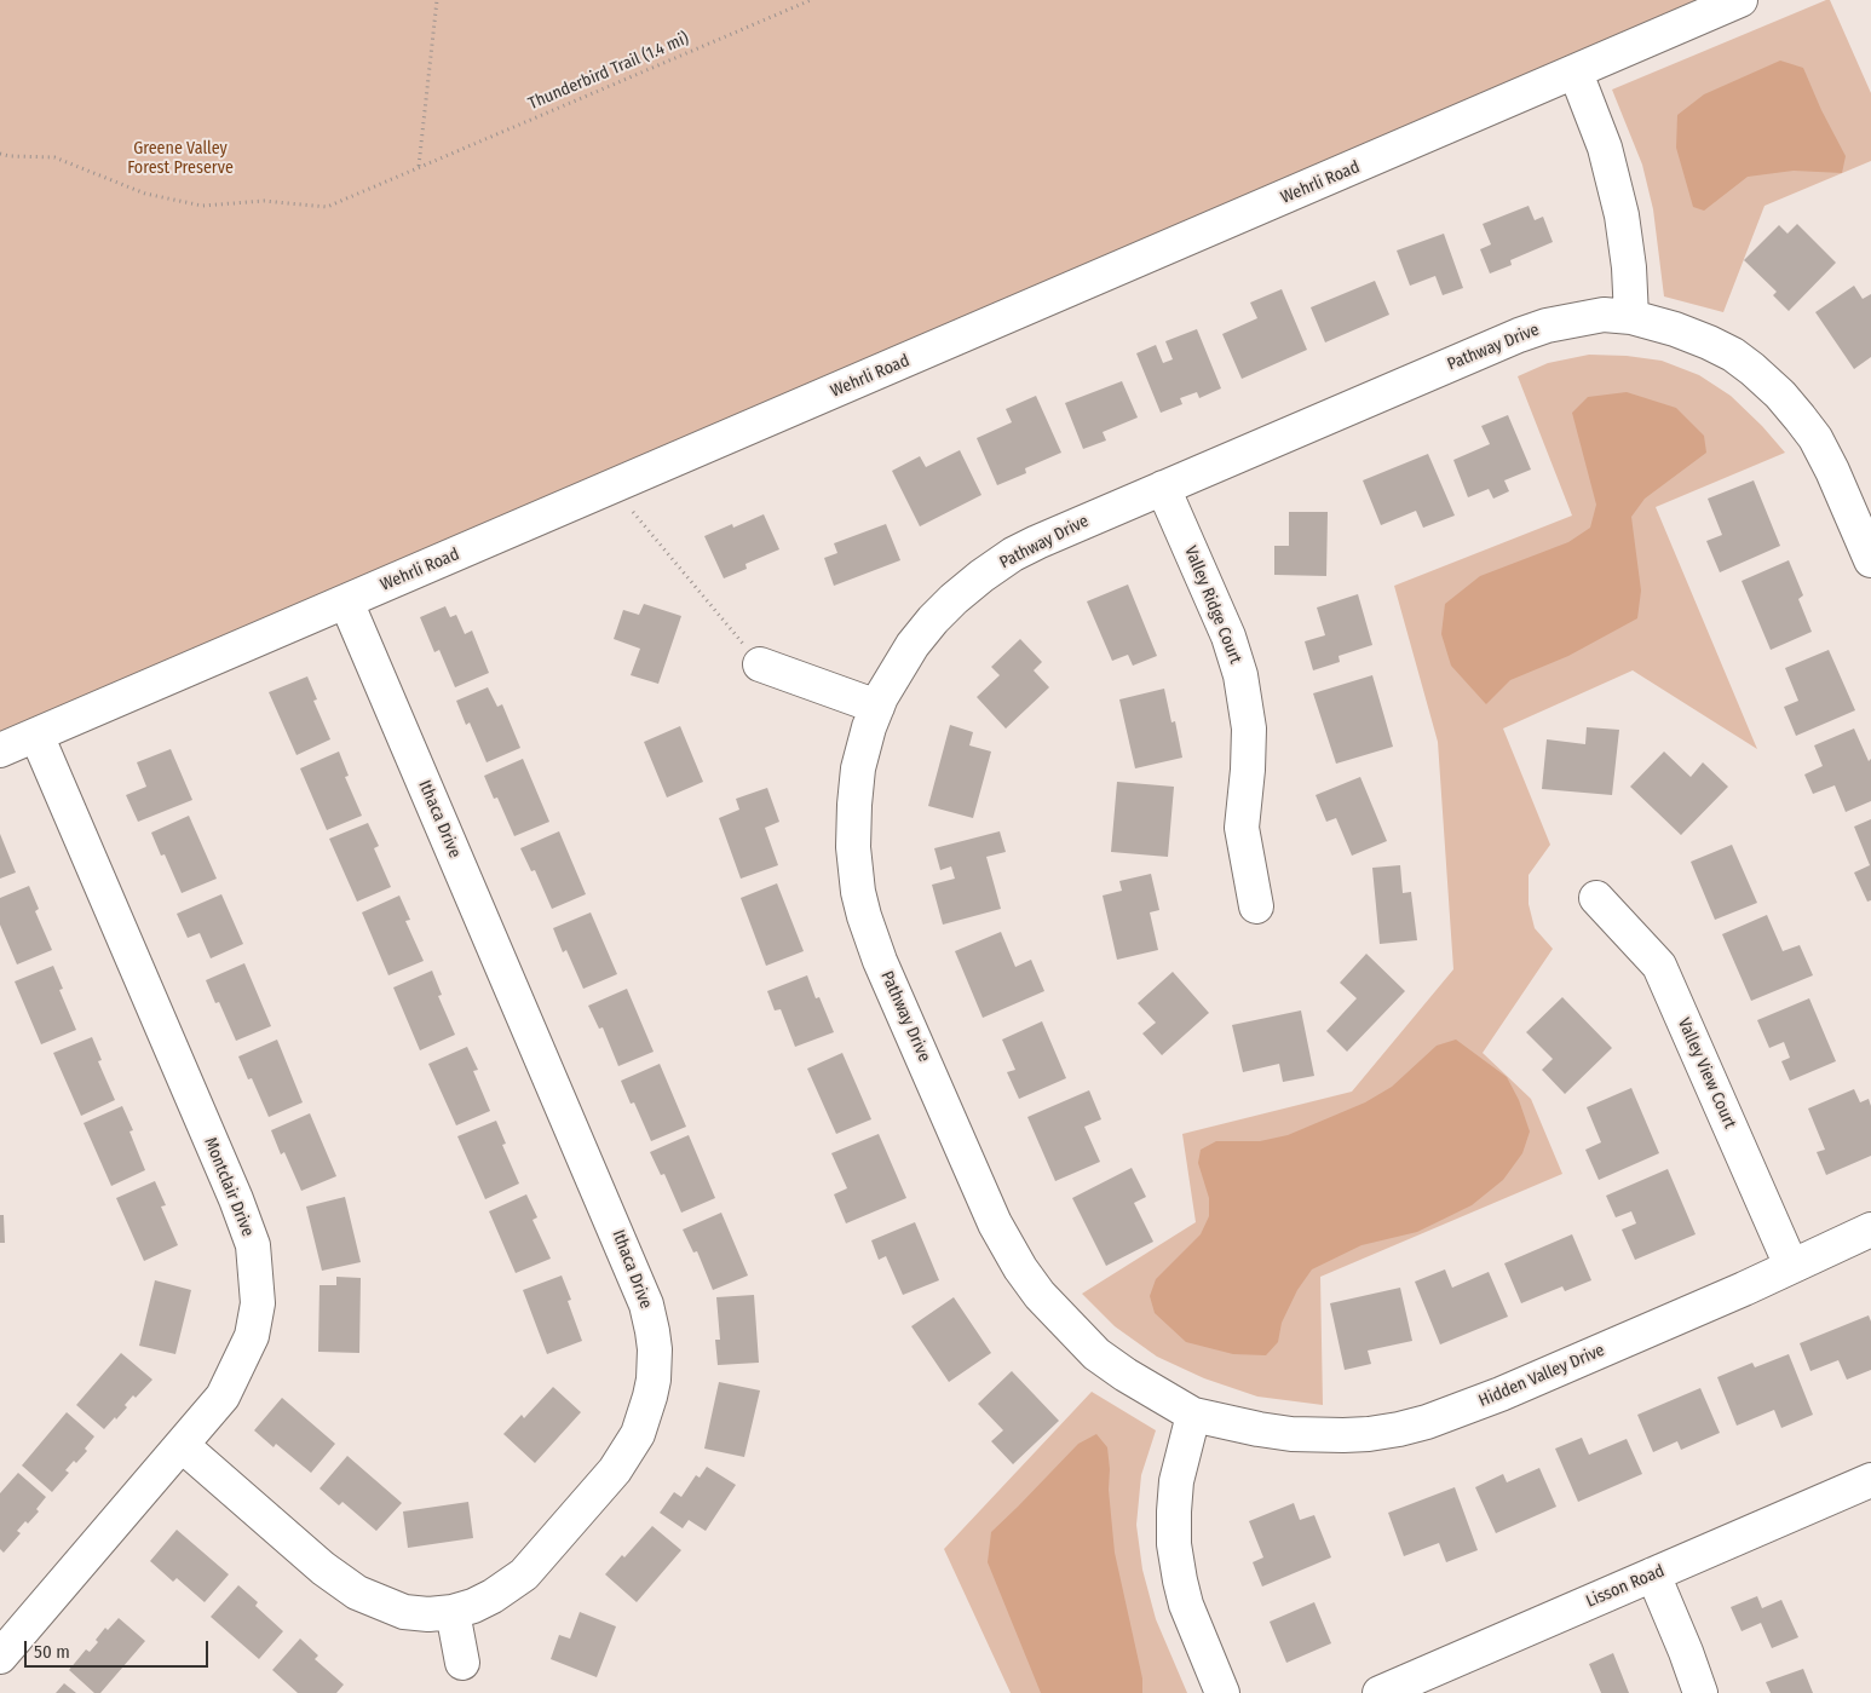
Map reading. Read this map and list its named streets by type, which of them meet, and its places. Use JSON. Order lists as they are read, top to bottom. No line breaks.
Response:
{"streets":{"street":["Wehrli Road","Pathway Drive","Valley Ridge Court","Ithaca Drive","Valley View Court","Montclair Drive","Hidden Valley Drive","Lisson Road"],"path":["Thunderbird Trail (1.4 mi)"]},"crossings":[["Wehrli Road","Ithaca Drive"],["Wehrli Road","Montclair Drive"],["Pathway Drive","Valley Ridge Court"],["Pathway Drive","Hidden Valley Drive"],["Ithaca Drive","Montclair Drive"],["Valley View Court","Hidden Valley Drive"]],"parks":["Greene Valley Forest Preserve"],"scale_bar":"50 m"}
